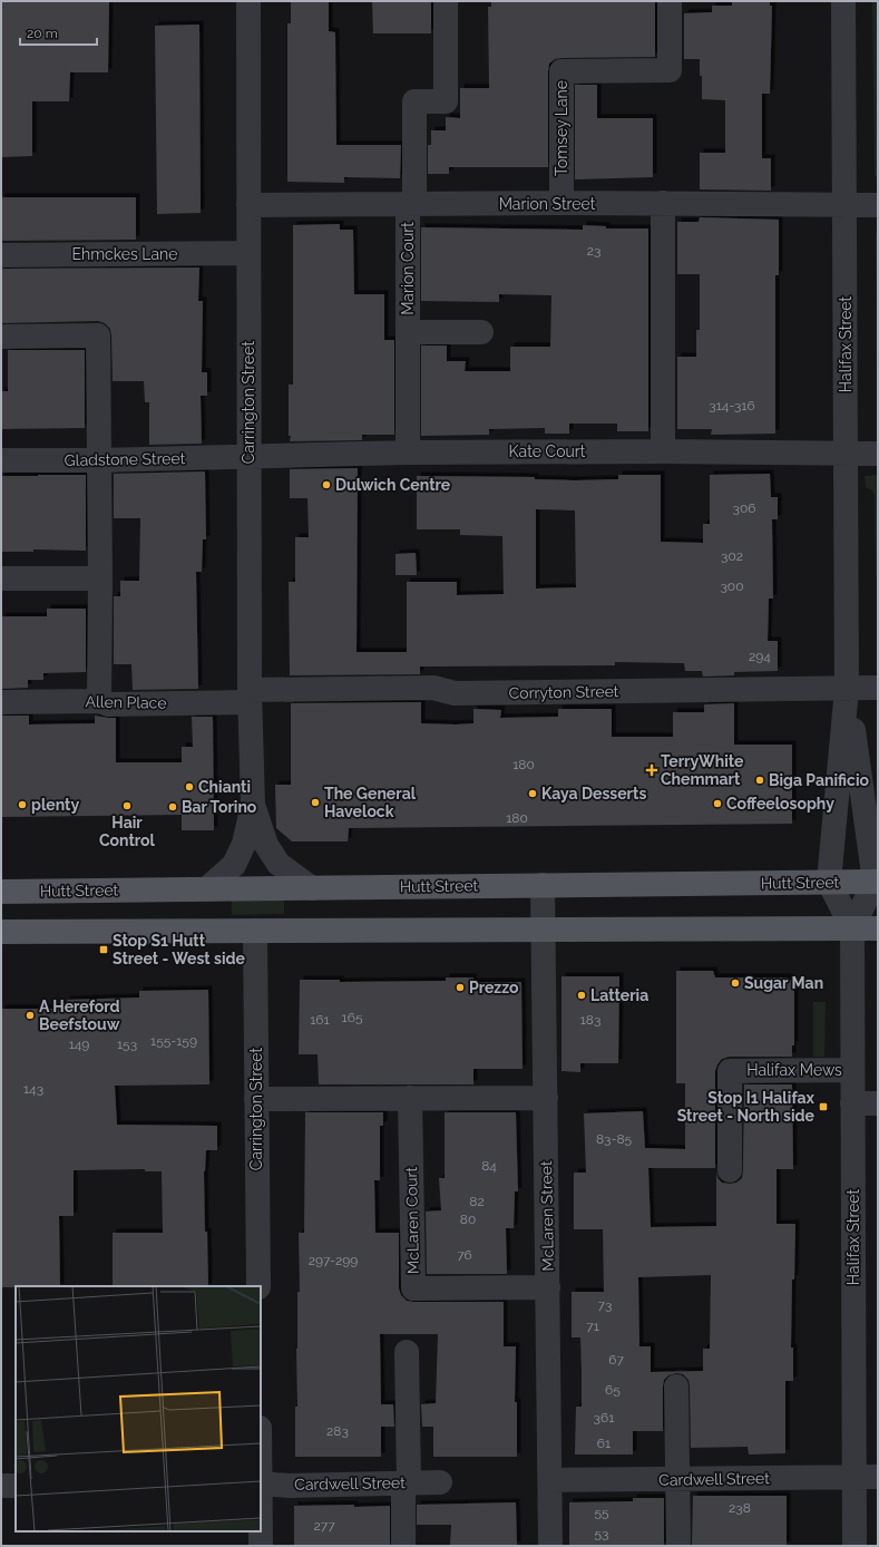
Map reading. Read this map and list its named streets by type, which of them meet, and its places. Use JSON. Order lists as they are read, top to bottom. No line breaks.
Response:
{"streets":{"main road":["Hutt Street"],"street":["Tomsey Lane","Marion Street","Ehmckes Lane","Marion Court","Halifax Street","Carrington Street","Kate Court","Gladstone Street","Corryton Street","Allen Place","Halifax Mews","McLaren Street","McLaren Court","Cardwell Street"]},"crossings":[["Tomsey Lane","Marion Street"],["Marion Street","Marion Court"],["Marion Street","Halifax Street"],["Marion Street","Carrington Street"],["Ehmckes Lane","Carrington Street"],["Marion Court","Kate Court"],["Halifax Street","Kate Court"],["Halifax Street","Corryton Street"],["Halifax Street","Hutt Street"],["Halifax Street","Halifax Mews"],["Halifax Street","Cardwell Street"],["Carrington Street","Kate Court"],["Carrington Street","Gladstone Street"],["Carrington Street","Corryton Street"],["Carrington Street","Allen Place"],["Carrington Street","Hutt Street"],["Kate Court","Gladstone Street"],["Corryton Street","Allen Place"],["Hutt Street","McLaren Street"],["McLaren Street","McLaren Court"],["McLaren Street","Cardwell Street"]],"places":{"other":["Dulwich Centre","Biga Panificio","Chianti","Kaya Desserts","The General Havelock","Coffeelosophy","plenty","Hair Control","Bar Torino","Sugar Man","Prezzo","Latteria","A Hereford Beefstouw"],"health":["TerryWhite Chemmart"],"transit":["Stop S1 Hutt Street - West side","Stop I1 Halifax Street - North side"]},"house_numbers":["23","314-316","306","302","300","294","180","180","165","161","183","155-159","149","153","143","83-85","84","82","80","76","297-299","73","71","67","65","361","283","61","238","55","277","53"],"scale_bar":"20 m"}
